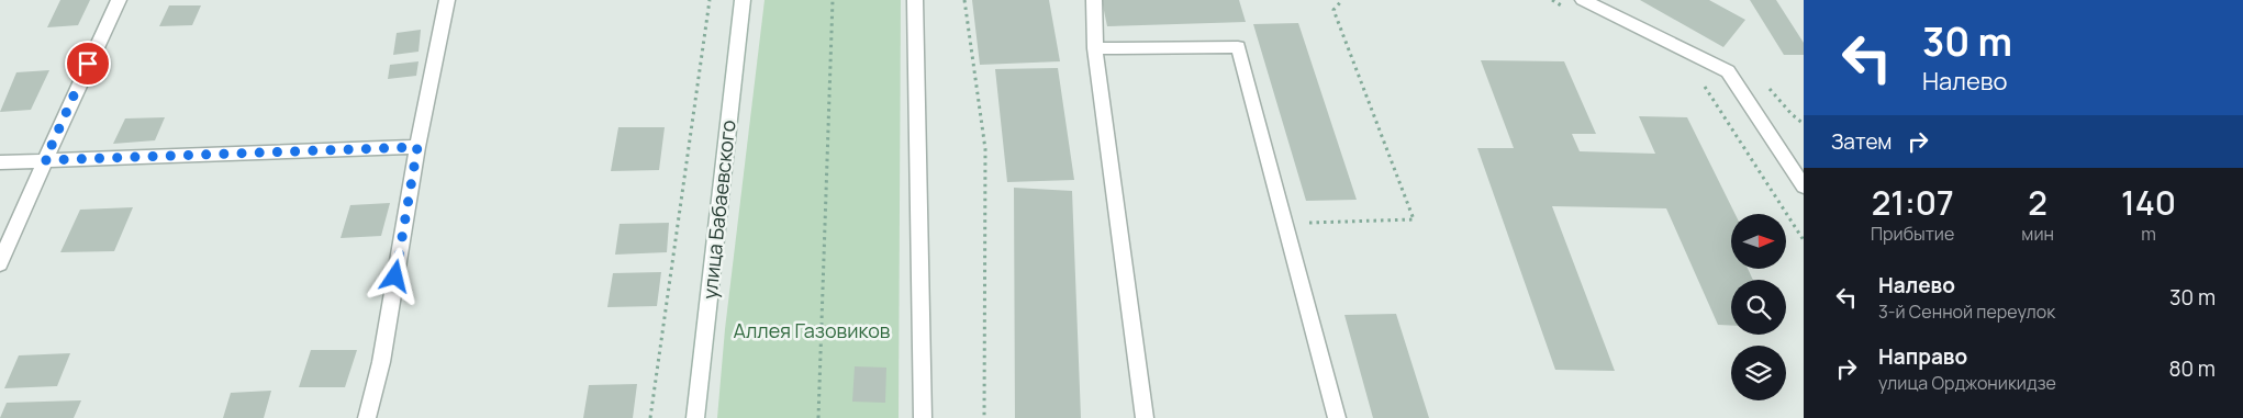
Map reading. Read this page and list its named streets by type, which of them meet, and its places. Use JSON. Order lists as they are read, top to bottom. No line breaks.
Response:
{"streets":{"street":["улица Бабаевского"]},"parks":["Аллея Газовиков"],"north":"right","page":{"turn":["30 m","Налево"],"then":"Затем","eta":["21:07","Прибытие","2","мин","140","m"],"list":[{"name":"Налево","note":"3-й Сенной переулок","value":"30 m"},{"name":"Направо","note":"улица Орджоникидзе","value":"80 m"}]}}
